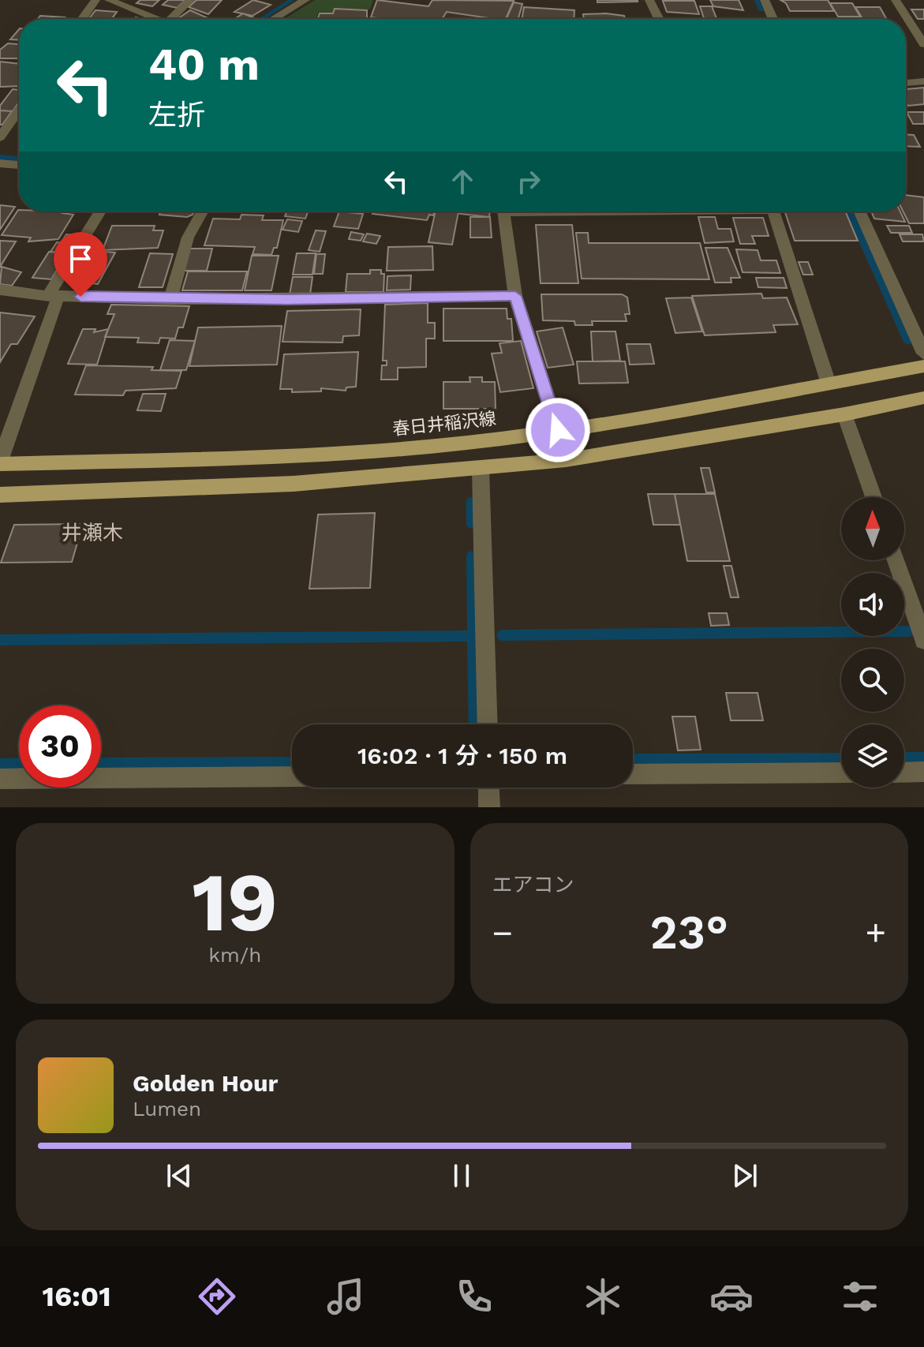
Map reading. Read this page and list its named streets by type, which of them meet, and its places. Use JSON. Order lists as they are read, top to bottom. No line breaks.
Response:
{"streets":{"main road":["春日井稲沢線"]},"districts":["井瀬木"],"north":"top","page":{"turn":["40 m","左折"],"limit":"30","trip":"16:02 · 1 分 · 150 m","tile":[["19","km/h"],"エアコン"],"heat":["−","23°","+"],"song":["Golden Hour","Lumen"],"tabs":"16:01"}}
